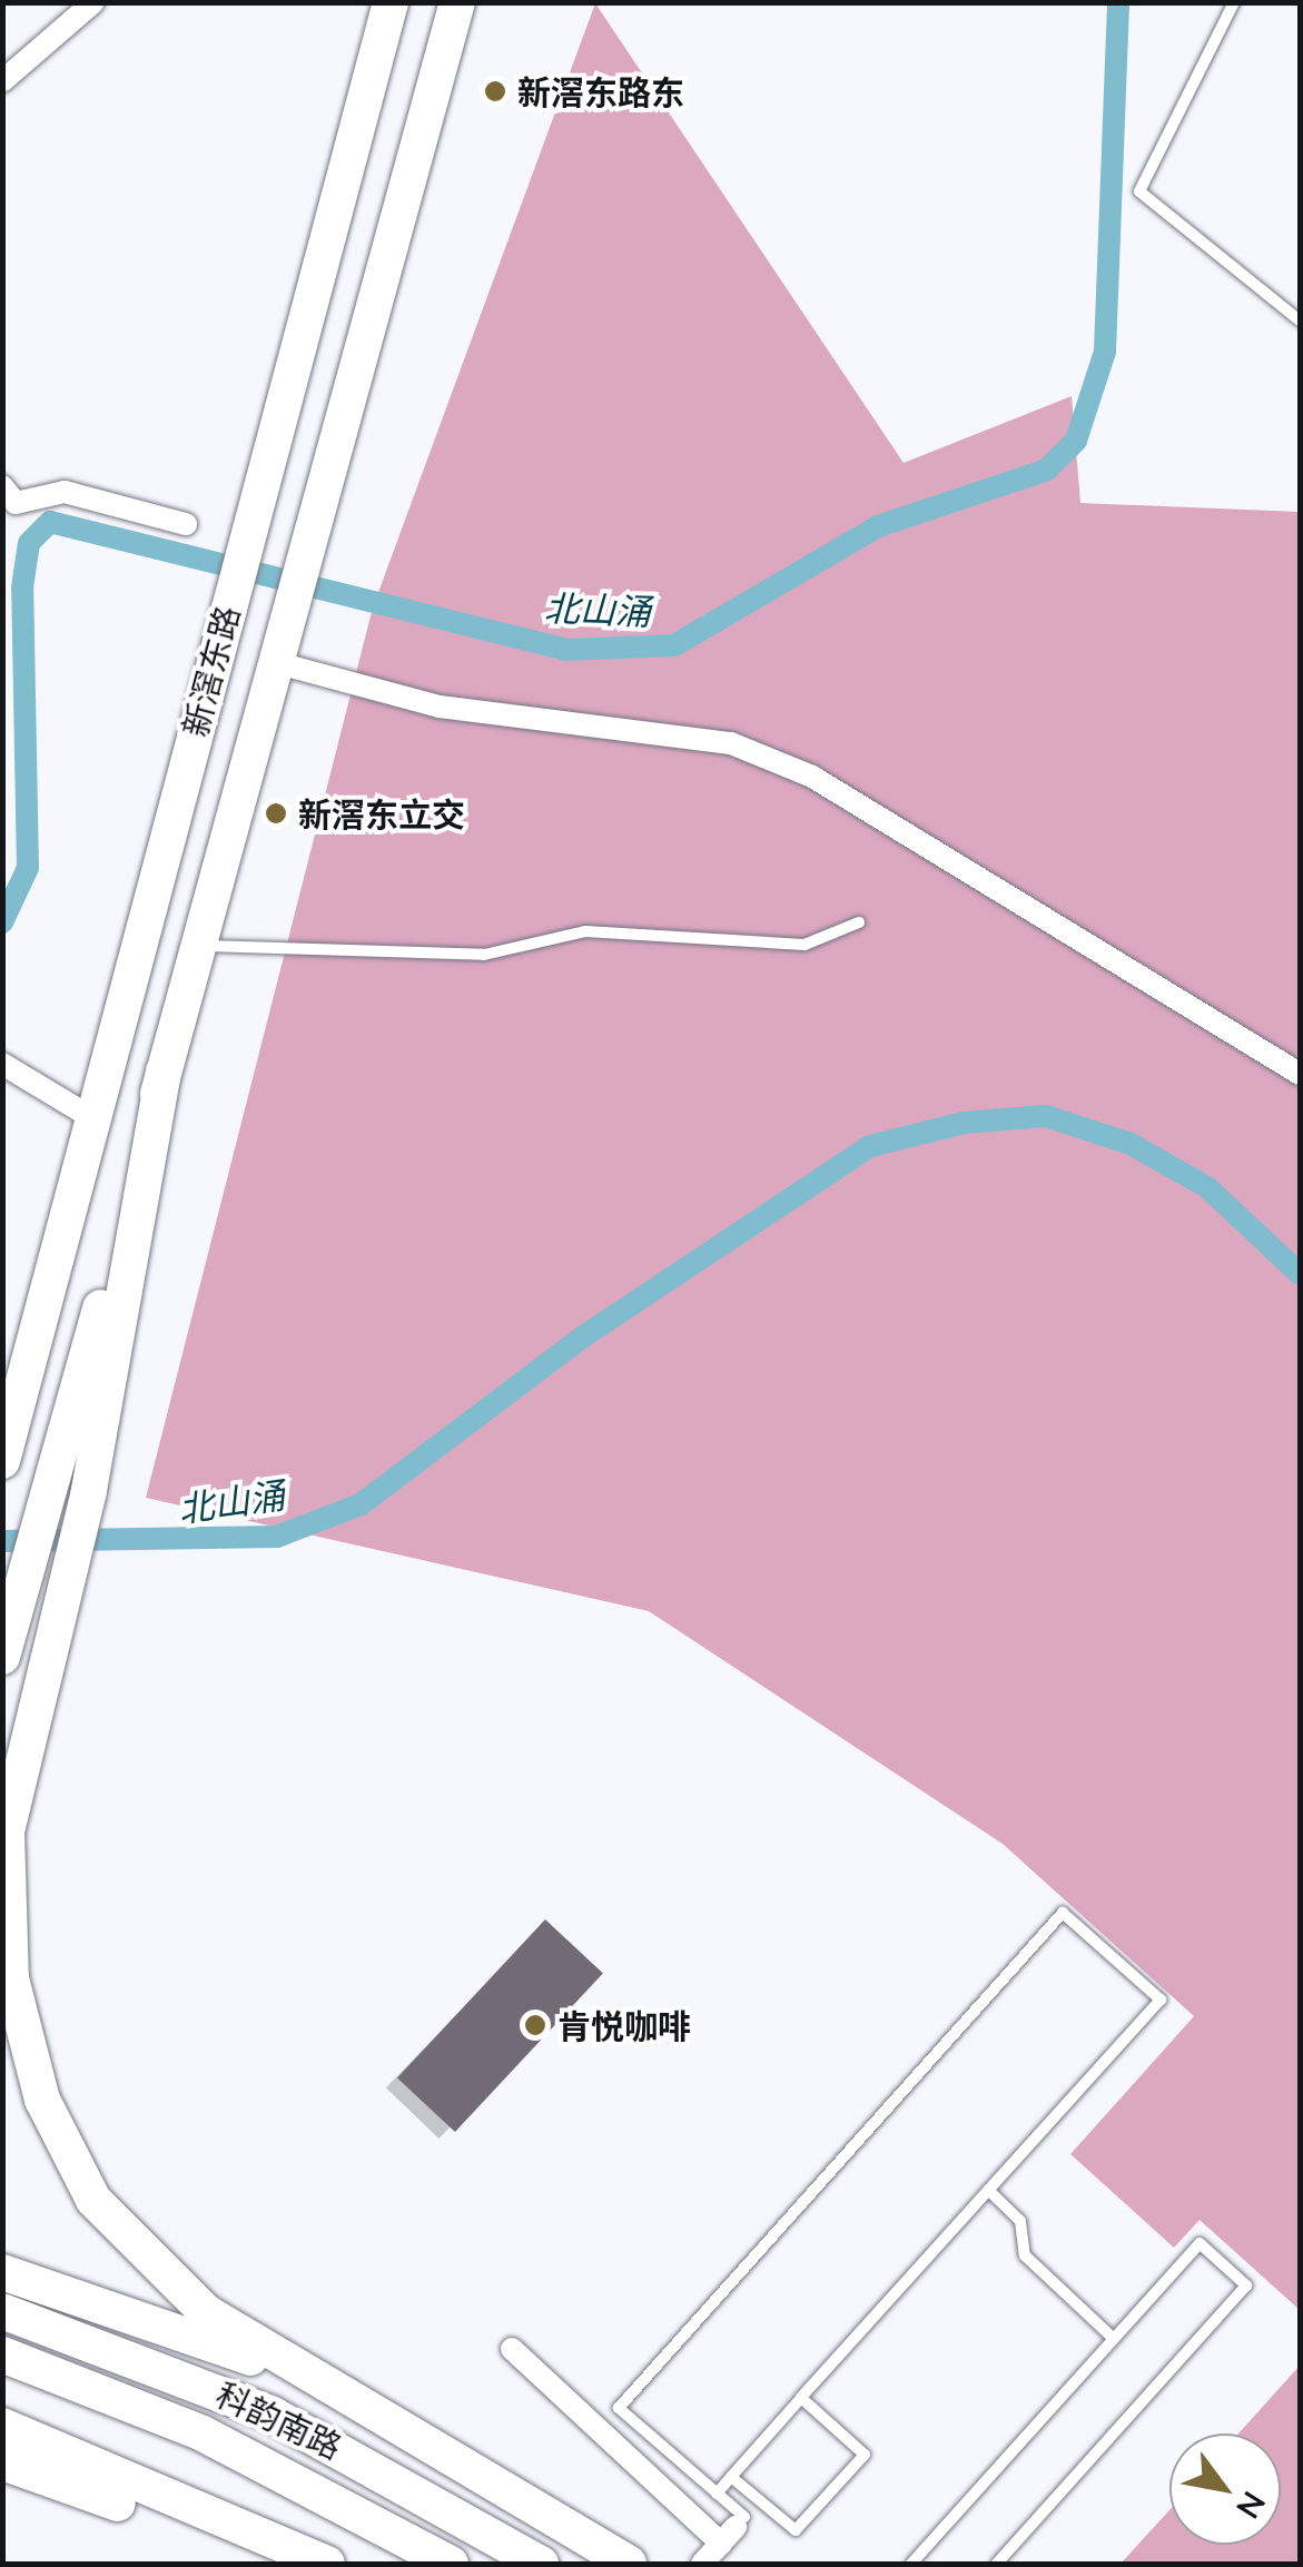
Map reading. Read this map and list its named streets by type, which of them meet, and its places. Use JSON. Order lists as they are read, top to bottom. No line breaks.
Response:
{"streets":{"highway":["新滘东路","科韵南路"]},"water":["北山涌"],"places":["新滘东路东","新滘东立交","肯悦咖啡"],"north":"bottom right"}
